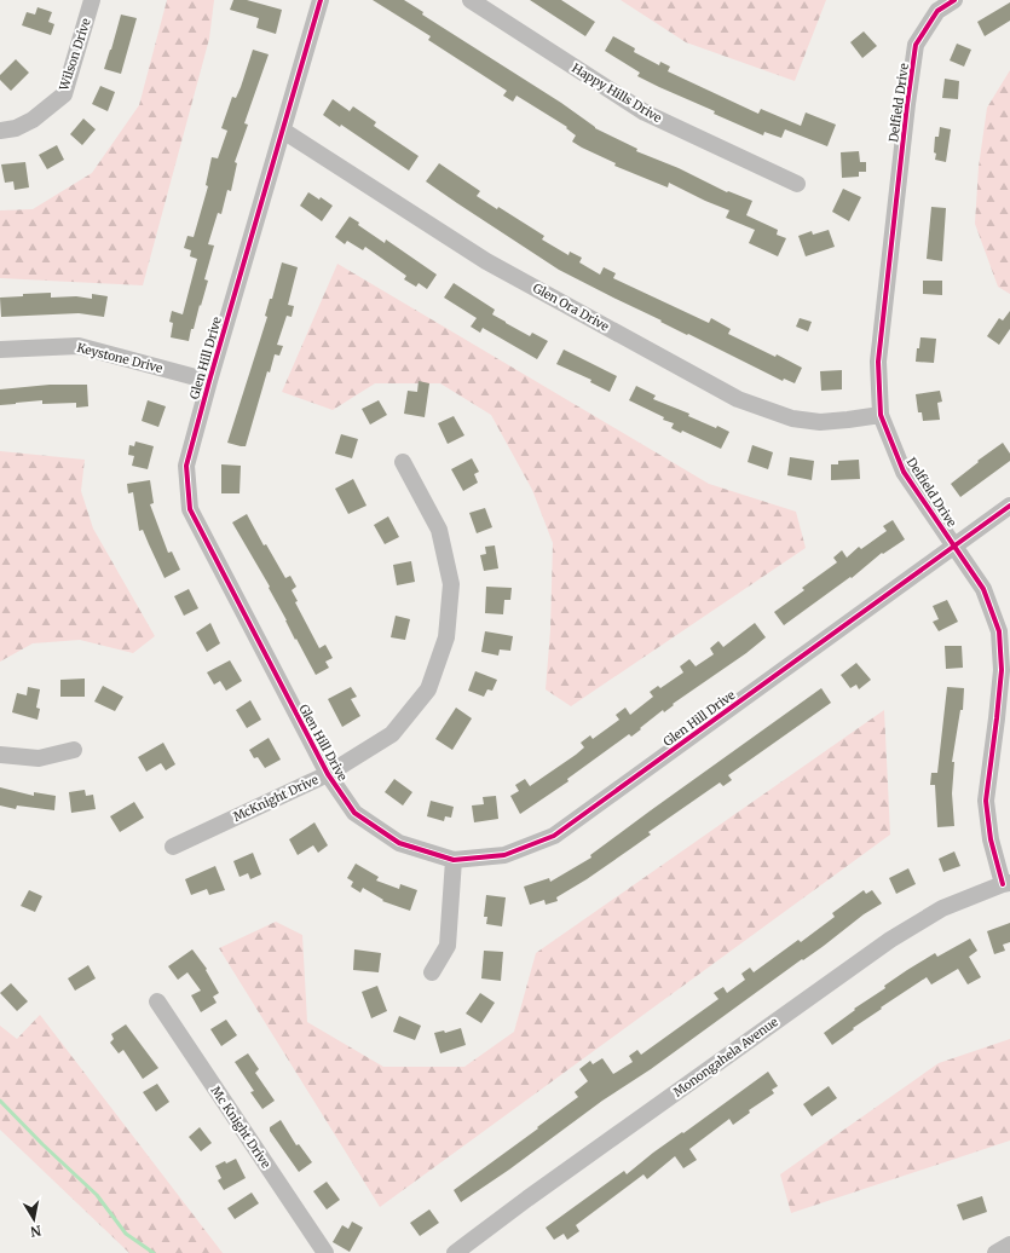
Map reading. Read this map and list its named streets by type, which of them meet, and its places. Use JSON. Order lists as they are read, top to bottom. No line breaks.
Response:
{"streets":{"street":["Wilson Drive","Happy Hills Drive","Delfield Drive","Glen Ora Drive","Keystone Drive","Glen Hill Drive","McKnight Drive","Monongahela Avenue","Mc Knight Drive"]},"crossings":[["Delfield Drive","Glen Ora Drive"],["Delfield Drive","Glen Hill Drive"],["Delfield Drive","Monongahela Avenue"],["Glen Ora Drive","Glen Hill Drive"],["Keystone Drive","Glen Hill Drive"],["Glen Hill Drive","McKnight Drive"]],"north":"bottom"}
